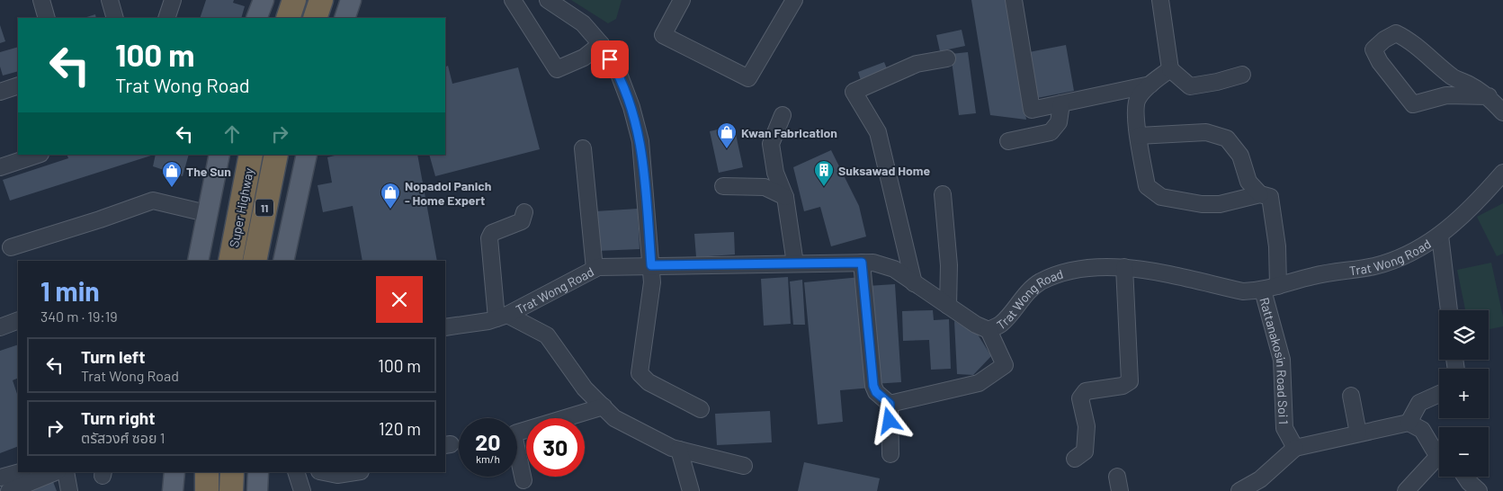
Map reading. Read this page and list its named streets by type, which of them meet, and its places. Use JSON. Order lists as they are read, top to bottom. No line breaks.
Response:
{"streets":{"highway":["Super Highway","11"],"street":["Trat Wong Road","Rattanakosin Road Soi 1"]},"crossings":[["Trat Wong Road","Rattanakosin Road Soi 1"]],"places":{"shop":["Kwan Fabrication","The Sun","Nopadol Panich - Home Expert"],"building":["Suksawad Home"]},"page":{"turn":["100 m","Trat Wong Road"],"heading":["1 min","340 m · 19:19"],"map_buttons":["+","−"],"list":[{"name":"Turn left","note":"Trat Wong Road","value":"100 m"},{"name":"Turn right","note":"ตรัสวงศ์ ซอย 1","value":"120 m"}],"speed":"20 km/h","limit":"30"}}
